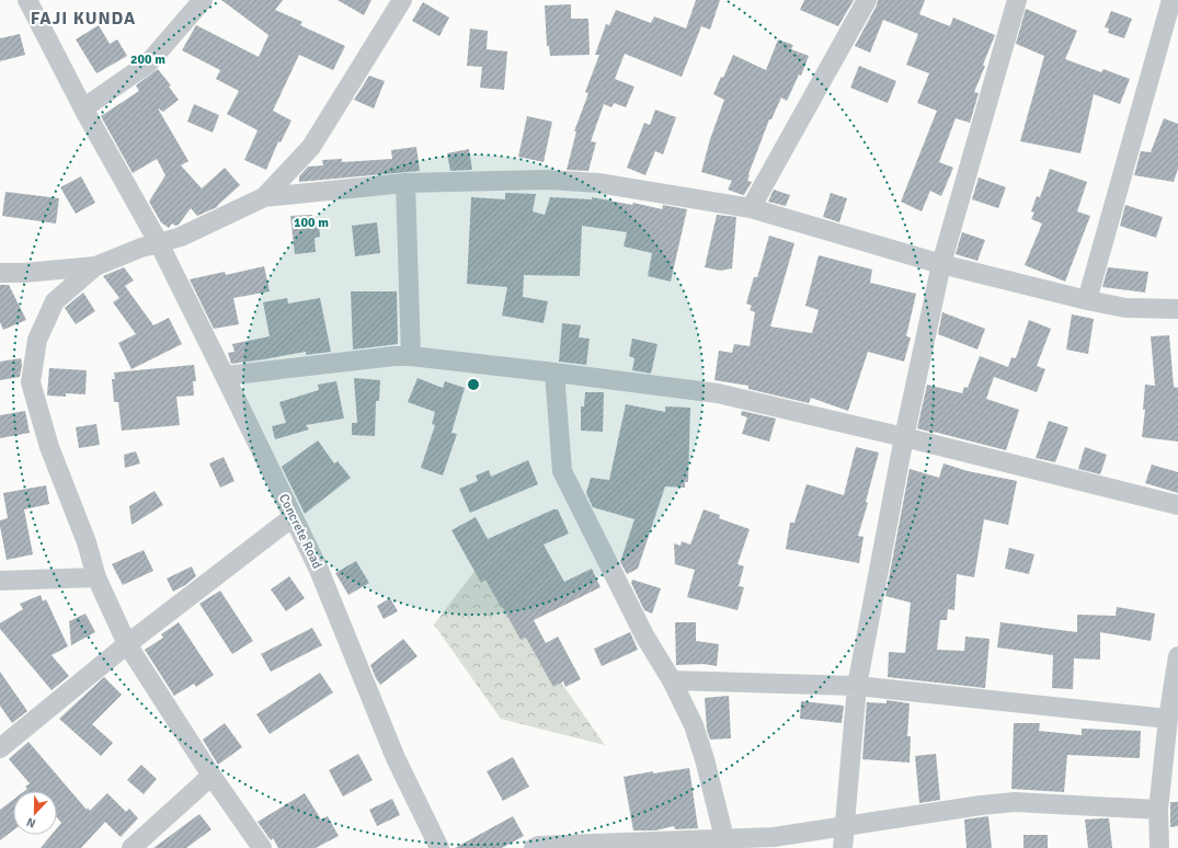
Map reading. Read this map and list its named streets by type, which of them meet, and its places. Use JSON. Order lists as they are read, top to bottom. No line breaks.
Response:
{"streets":{"street":["Concrete Road"]},"districts":["FAJI KUNDA"],"north":"bottom","rings":["200 m","100 m"]}
